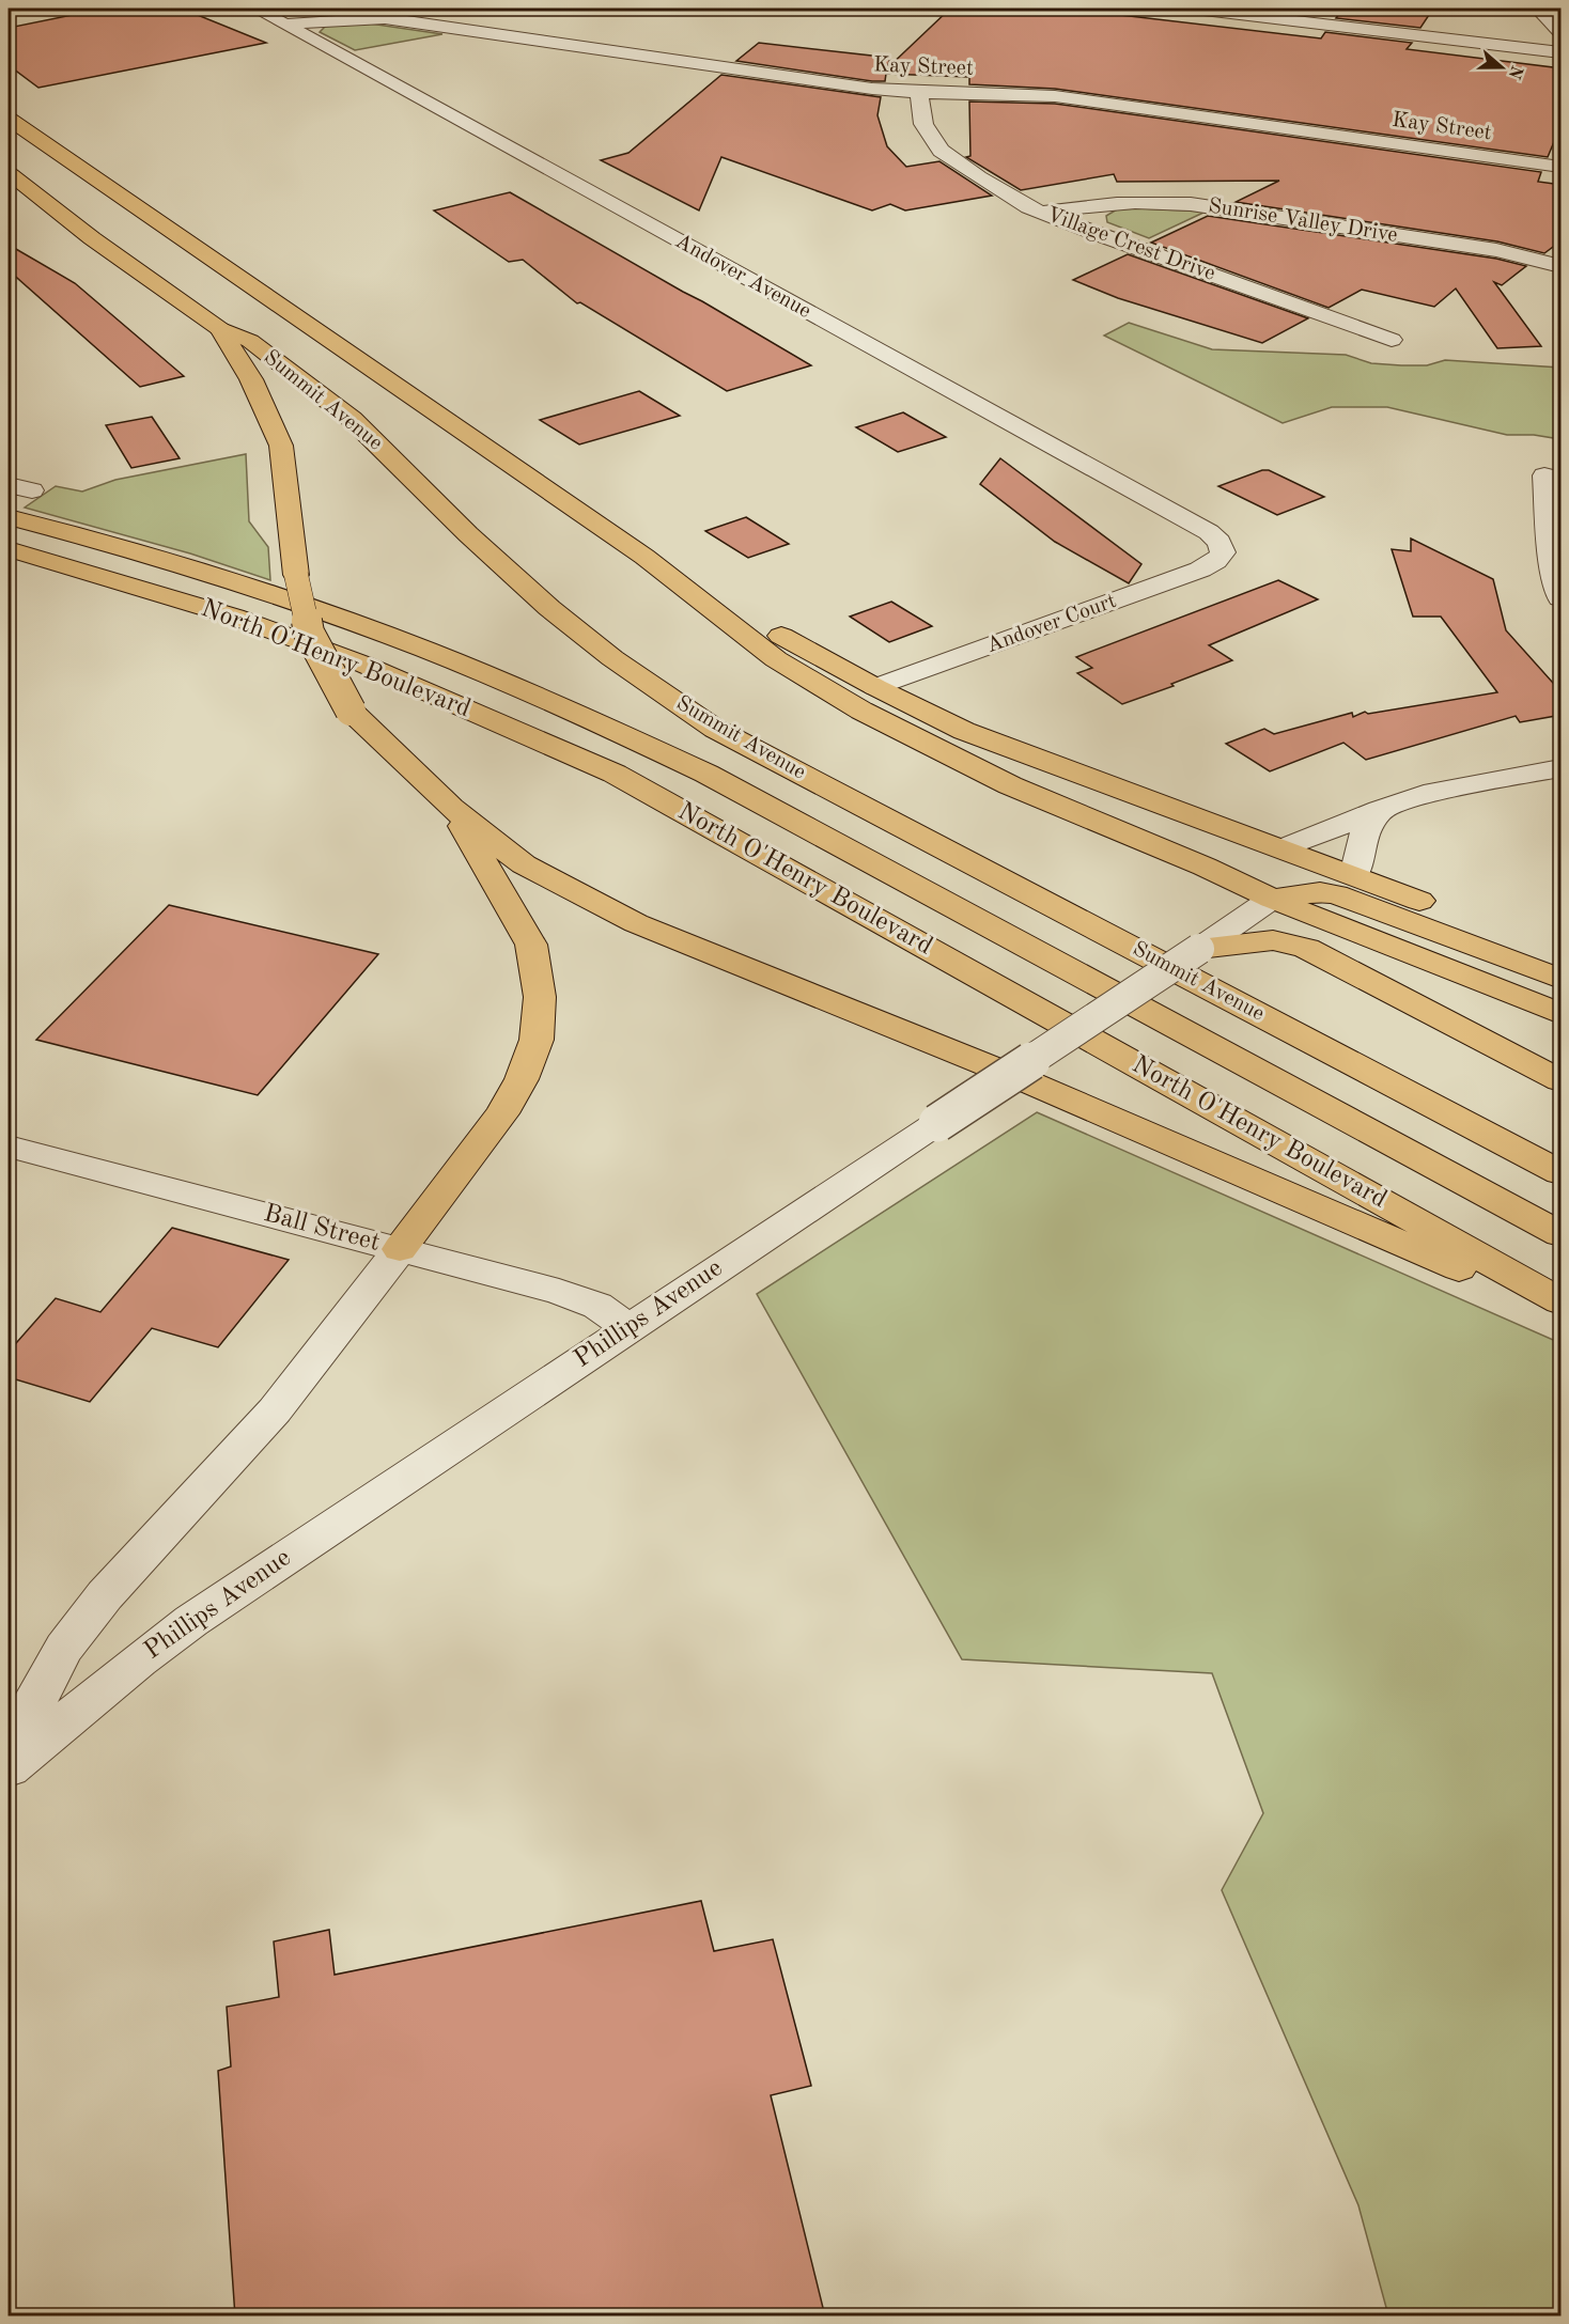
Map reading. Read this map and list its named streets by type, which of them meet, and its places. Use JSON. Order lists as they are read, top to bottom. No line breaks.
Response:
{"streets":{"main road":["Summit Avenue","North O'Henry Boulevard"],"street":["Kay Street","Sunrise Valley Drive","Village Crest Drive","Andover Avenue","Andover Court","Ball Street","Phillips Avenue"]},"crossings":[["Kay Street","Village Crest Drive"],["Kay Street","Andover Avenue"],["Sunrise Valley Drive","Village Crest Drive"],["Andover Avenue","Andover Court"],["Summit Avenue","Andover Court"],["Summit Avenue","Phillips Avenue"],["Ball Street","Phillips Avenue"]],"north":"right"}
